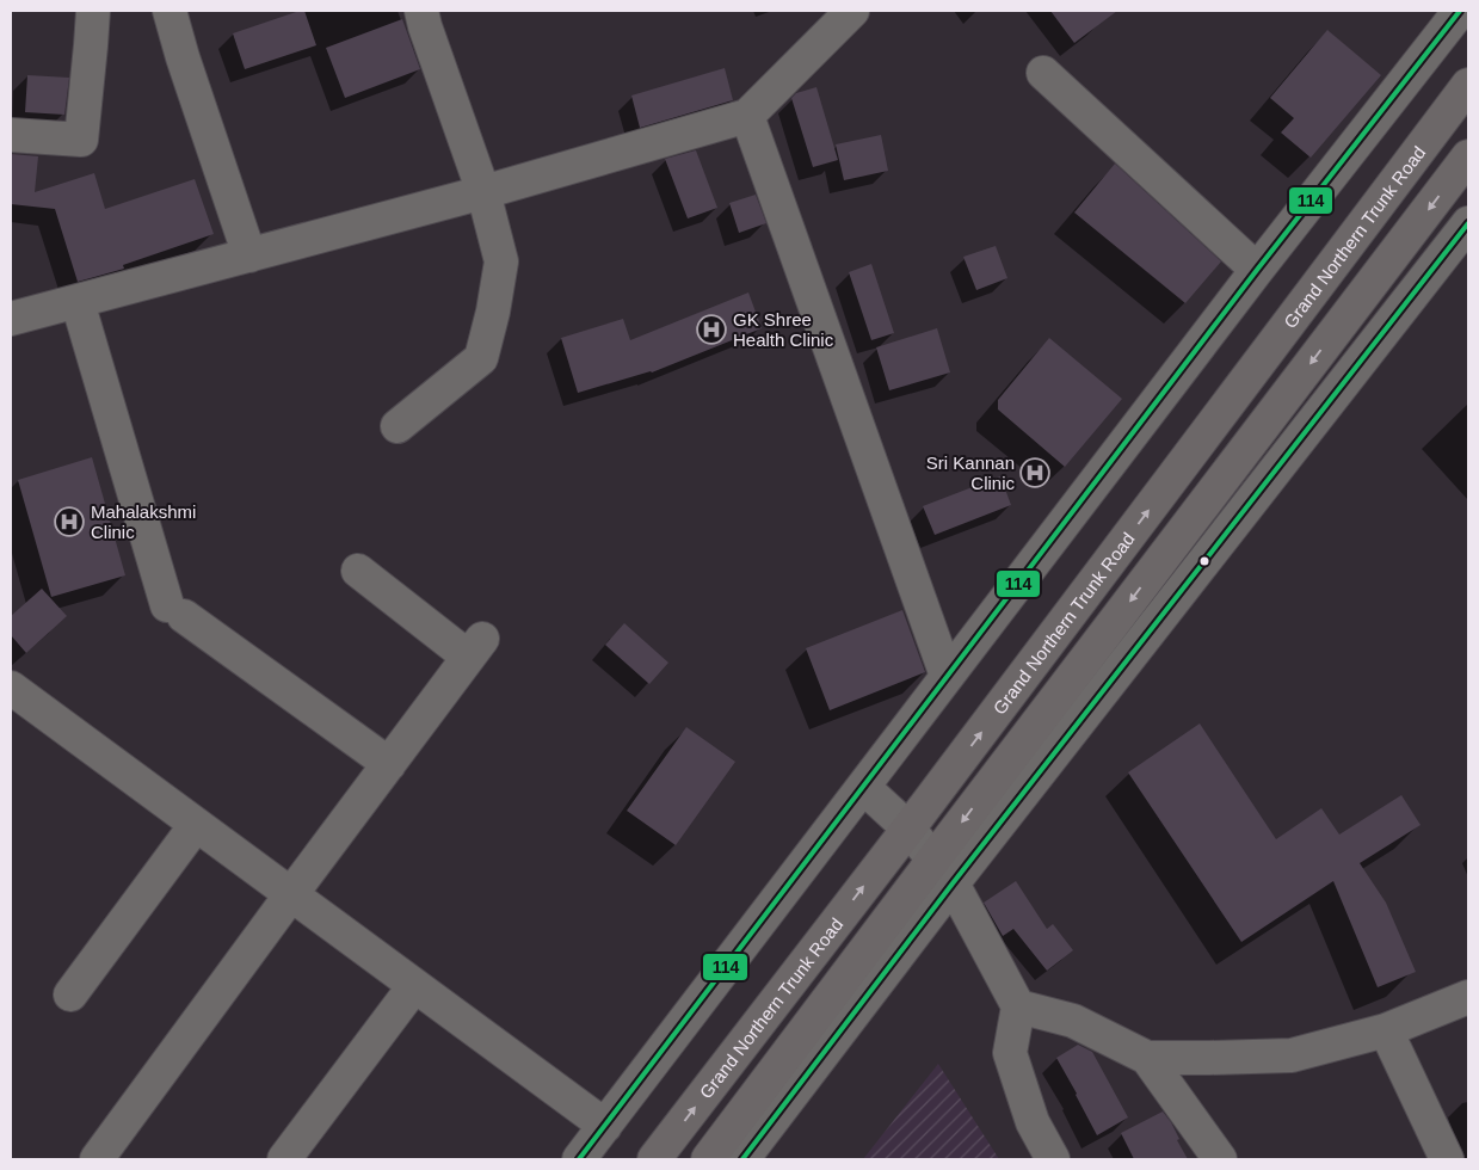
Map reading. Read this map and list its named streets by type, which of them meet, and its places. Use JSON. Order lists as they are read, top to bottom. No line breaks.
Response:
{"streets":{"highway":["Grand Northern Trunk Road"]},"places":{"hospital":["GK Shree Health Clinic","Sri Kannan Clinic","Mahalakshmi Clinic"]},"lines":["transit line 114"]}
